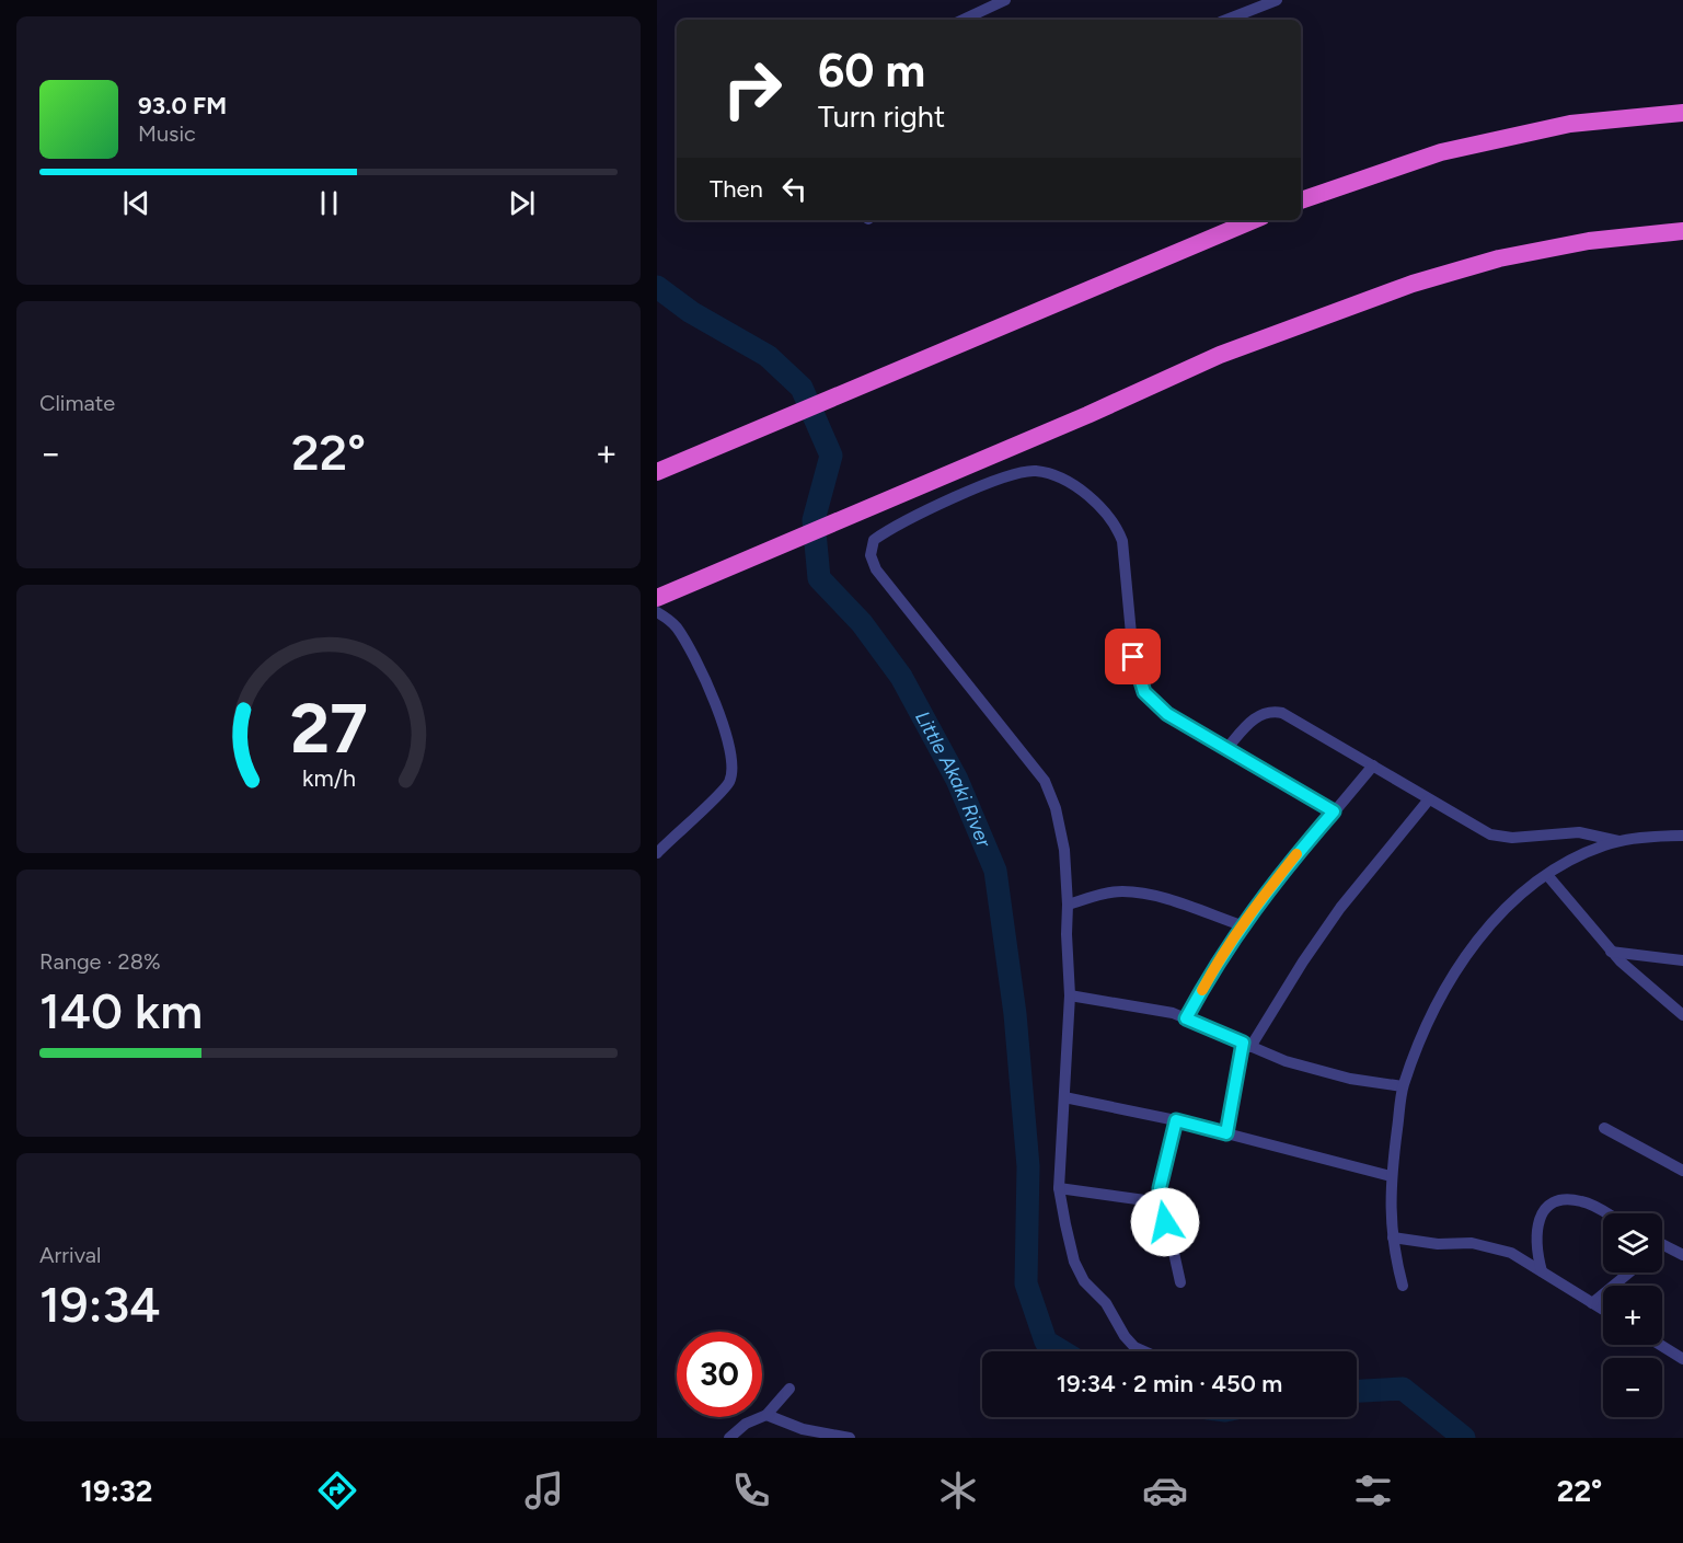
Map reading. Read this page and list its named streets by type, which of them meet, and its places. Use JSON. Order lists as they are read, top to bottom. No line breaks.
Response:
{"water":["Little Akaki River"],"page":{"turn":["60 m","Turn right"],"song":["93.0 FM","Music"],"then":"Then","tile":["Climate",["Range · 28%","140 km"],["Arrival","19:34"]],"heat":["−","22°","+"],"map_buttons":["+","−"],"limit":"30","trip":"19:34 · 2 min · 450 m","tabs":["19:32","22°"],"gauge":["27","km/h"]}}
